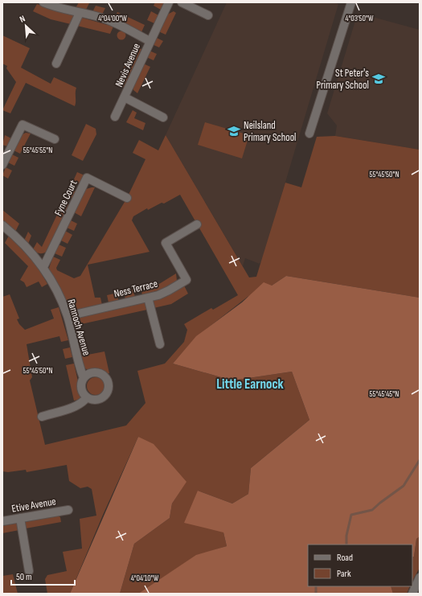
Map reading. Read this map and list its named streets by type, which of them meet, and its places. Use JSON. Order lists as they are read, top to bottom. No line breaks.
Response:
{"streets":{"street":["Nevis Avenue","Fyne Court","Ness Terrace","Rannoch Avenue","Etive Avenue"]},"crossings":[["Fyne Court","Rannoch Avenue"],["Ness Terrace","Rannoch Avenue"]],"districts":["Little Earnock"],"places":{"school or university":["St Peter's Primary School","Neilsland Primary School"]},"legend":["Road","Park"],"scale_bar":"50 m","north":"top left","coordinates":["4°04'00\"W","4°03'50\"W","55°45'55\"N","55°45'50\"N","55°45'45\"N","4°04'10\"W"]}
